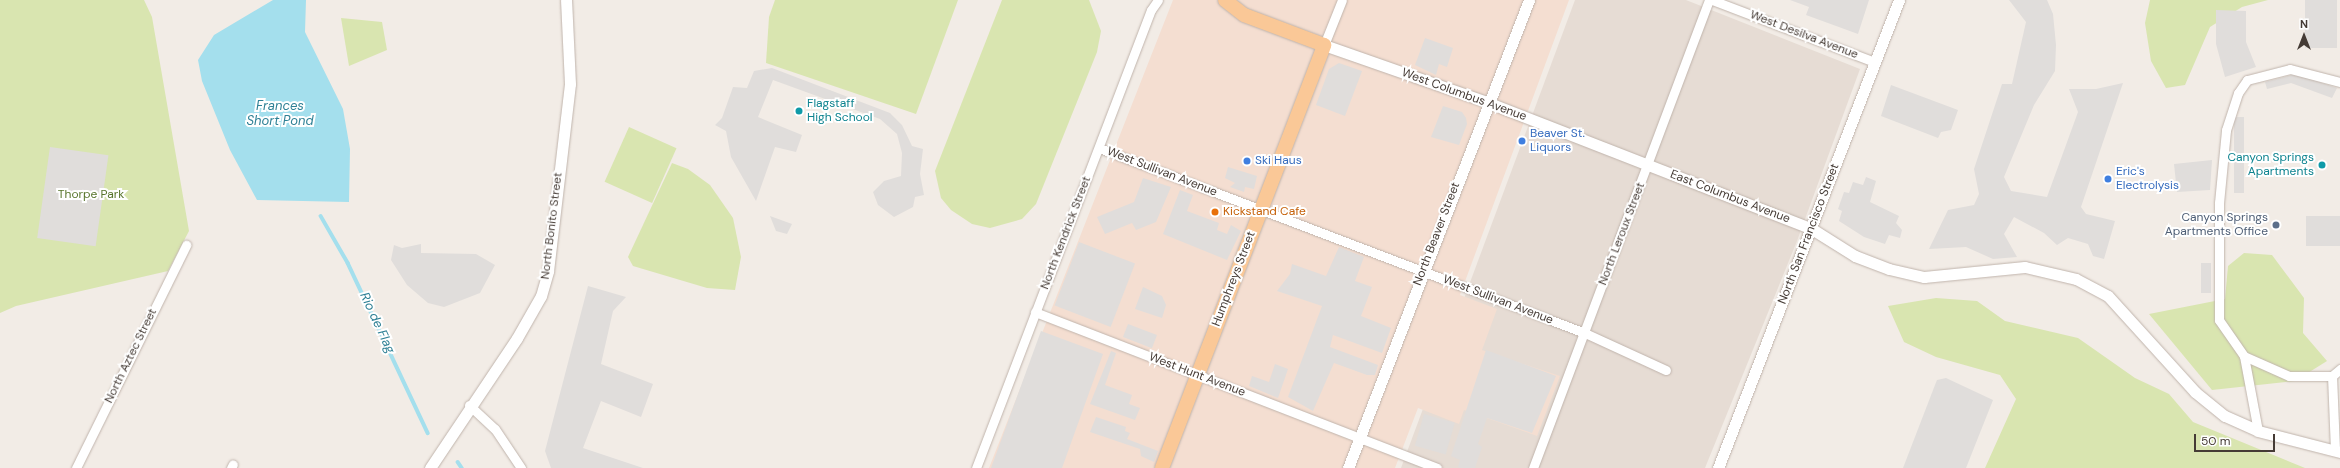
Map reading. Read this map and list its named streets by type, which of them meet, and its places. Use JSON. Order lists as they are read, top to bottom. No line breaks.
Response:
{"streets":{"main road":["Humphreys Street"],"street":["West Desilva Avenue","West Columbus Avenue","West Sullivan Avenue","East Columbus Avenue","North Bonito Street","North Kendrick Street","North Beaver Street","North Leroux Street","North San Francisco Street","North Aztec Street","West Hunt Avenue"]},"crossings":[["West Desilva Avenue","North Leroux Street"],["West Desilva Avenue","North San Francisco Street"],["West Columbus Avenue","East Columbus Avenue"],["West Columbus Avenue","North Beaver Street"],["West Columbus Avenue","North Leroux Street"],["West Columbus Avenue","Humphreys Street"],["West Sullivan Avenue","North Kendrick Street"],["West Sullivan Avenue","North Beaver Street"],["West Sullivan Avenue","North Leroux Street"],["West Sullivan Avenue","Humphreys Street"],["East Columbus Avenue","North Leroux Street"],["East Columbus Avenue","North San Francisco Street"],["North Kendrick Street","West Hunt Avenue"],["North Beaver Street","West Hunt Avenue"],["Humphreys Street","West Hunt Avenue"]],"water":["Frances Short Pond","Rio de Flag"],"parks":["Thorpe Park"],"places":["Flagstaff High School","Beaver St. Liquors","Ski Haus","Canyon Springs Apartments","Eric's Electrolysis","Kickstand Cafe","Canyon Springs Apartments Office"],"scale_bar":"50 m","north":"top"}
